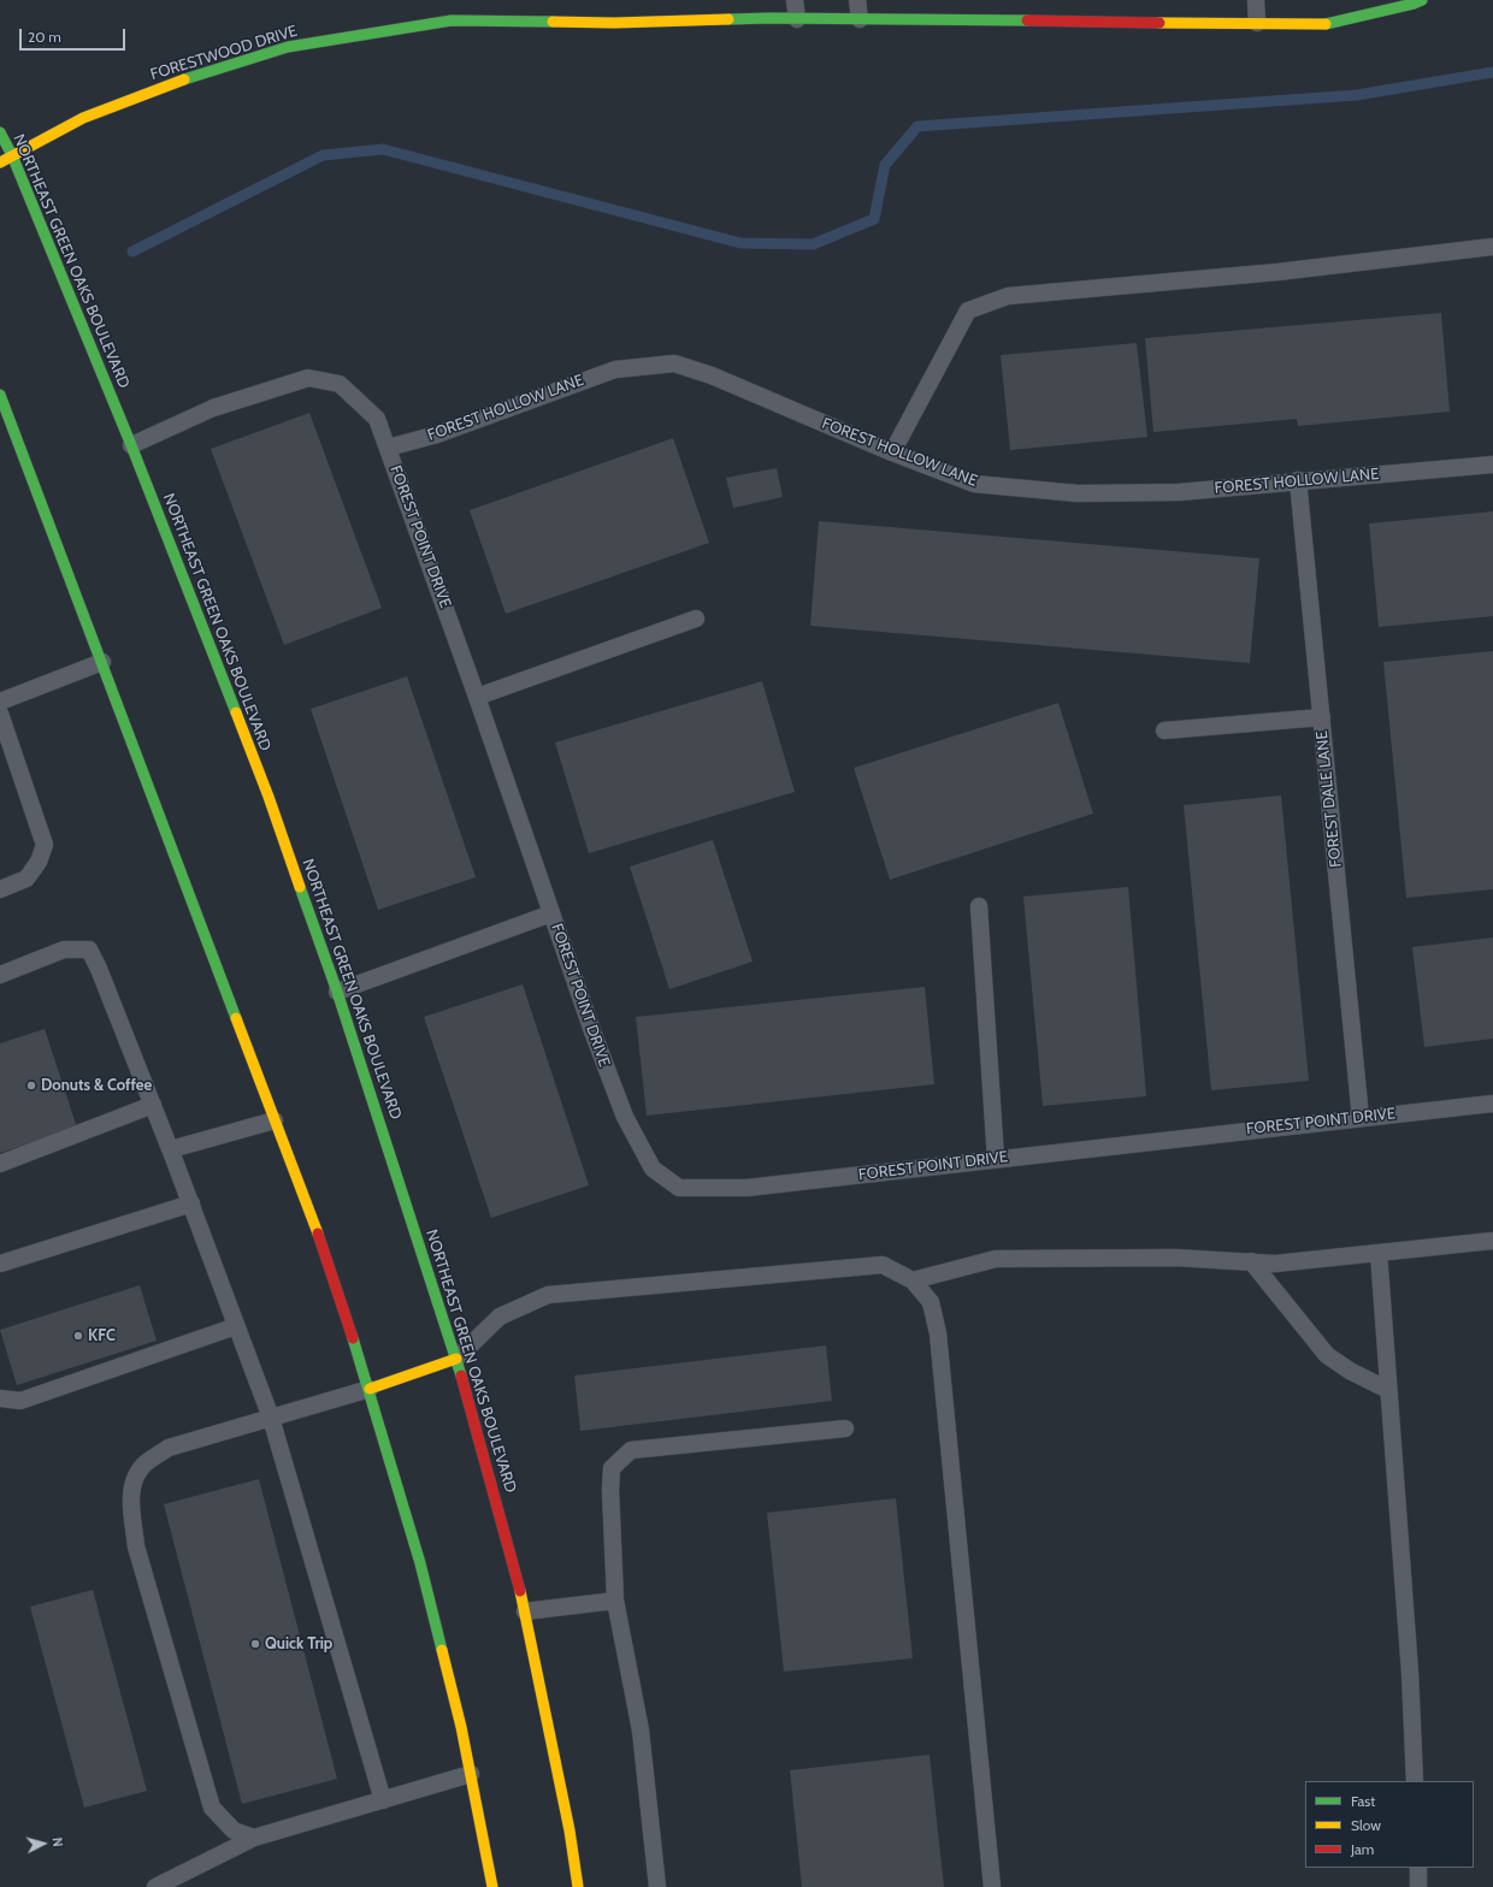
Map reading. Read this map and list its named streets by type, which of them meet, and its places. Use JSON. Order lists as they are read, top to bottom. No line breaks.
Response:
{"streets":{"main road":["FORESTWOOD DRIVE","NORTHEAST GREEN OAKS BOULEVARD"],"lane":["FOREST HOLLOW LANE","FOREST POINT DRIVE","FOREST DALE LANE"]},"crossings":[["FORESTWOOD DRIVE","NORTHEAST GREEN OAKS BOULEVARD"],["NORTHEAST GREEN OAKS BOULEVARD","FOREST POINT DRIVE"],["FOREST HOLLOW LANE","FOREST POINT DRIVE"],["FOREST HOLLOW LANE","FOREST DALE LANE"],["FOREST POINT DRIVE","FOREST DALE LANE"]],"places":["Donuts & Coffee","KFC","Quick Trip"],"legend":["Fast","Slow","Jam"],"scale_bar":"20 m","north":"right"}
